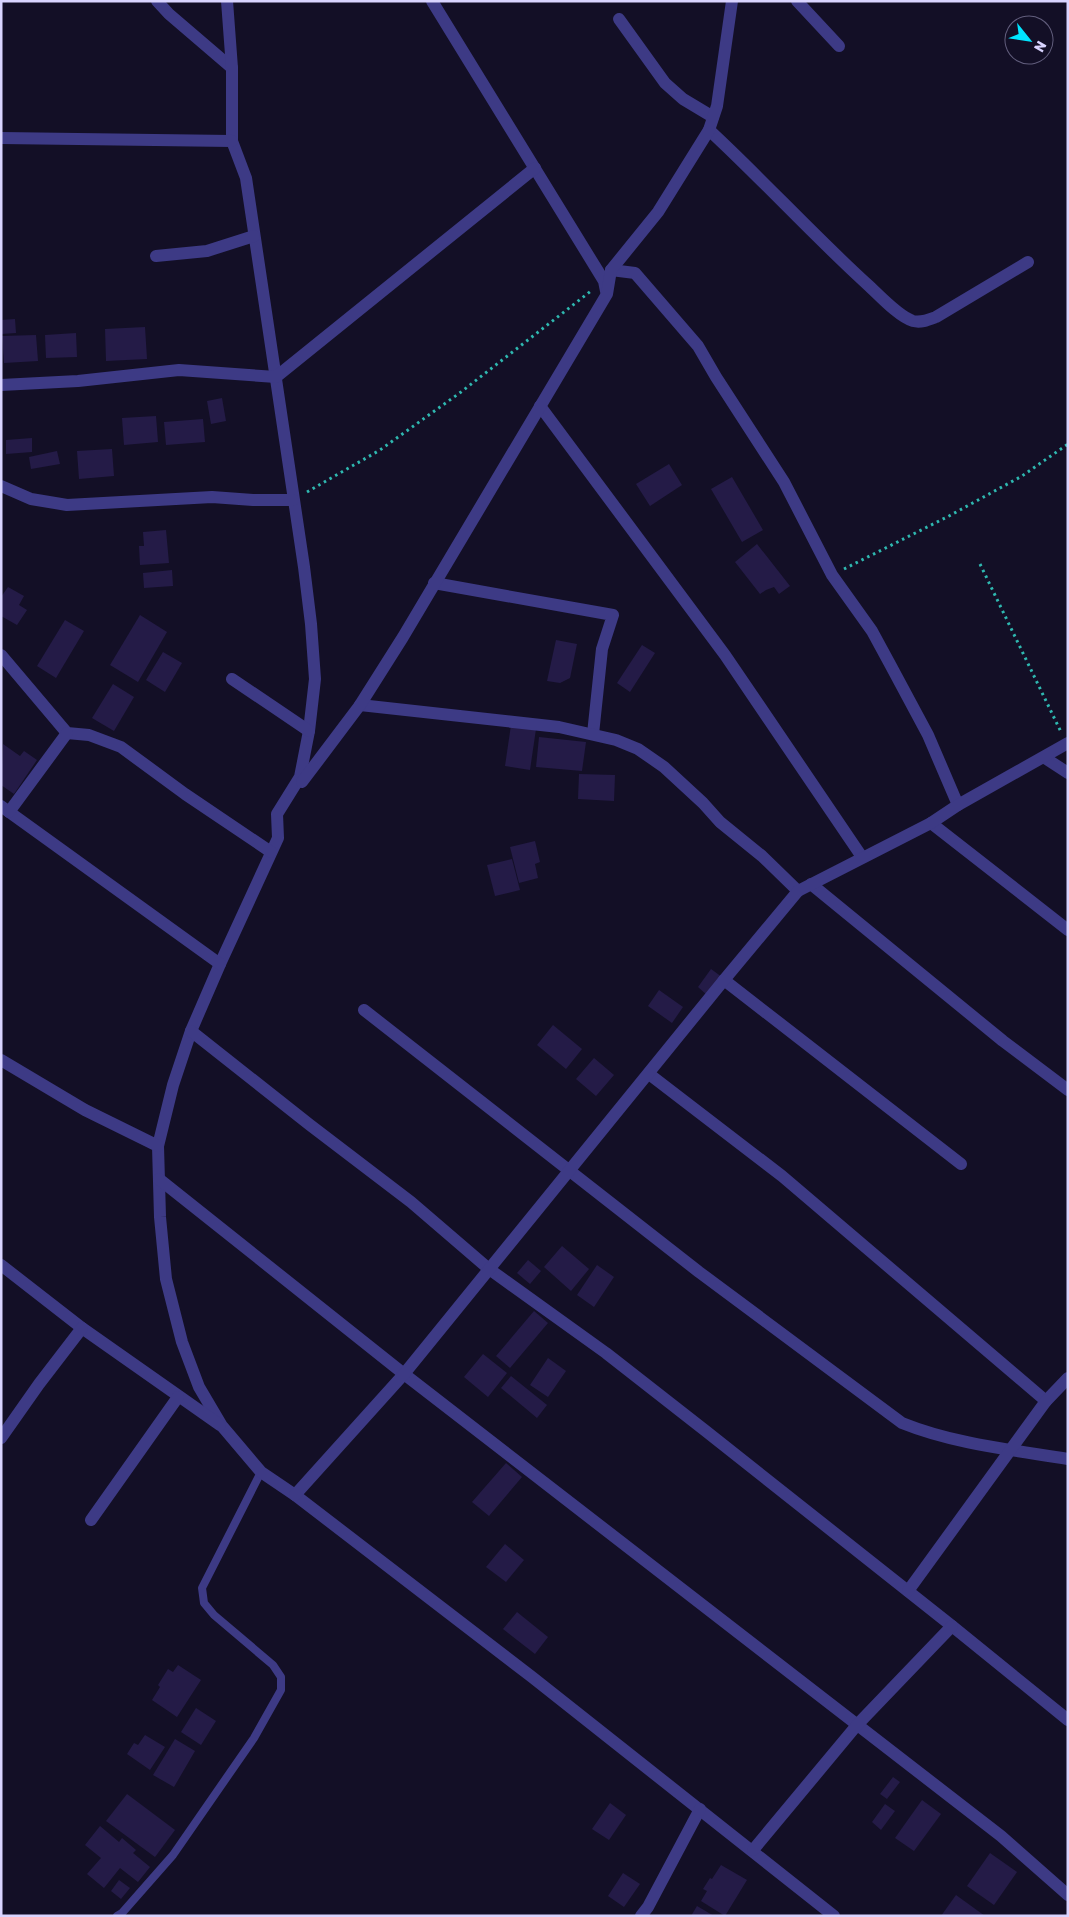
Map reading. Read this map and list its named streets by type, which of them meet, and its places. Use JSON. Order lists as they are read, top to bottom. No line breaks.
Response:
{"north":"bottom right"}
